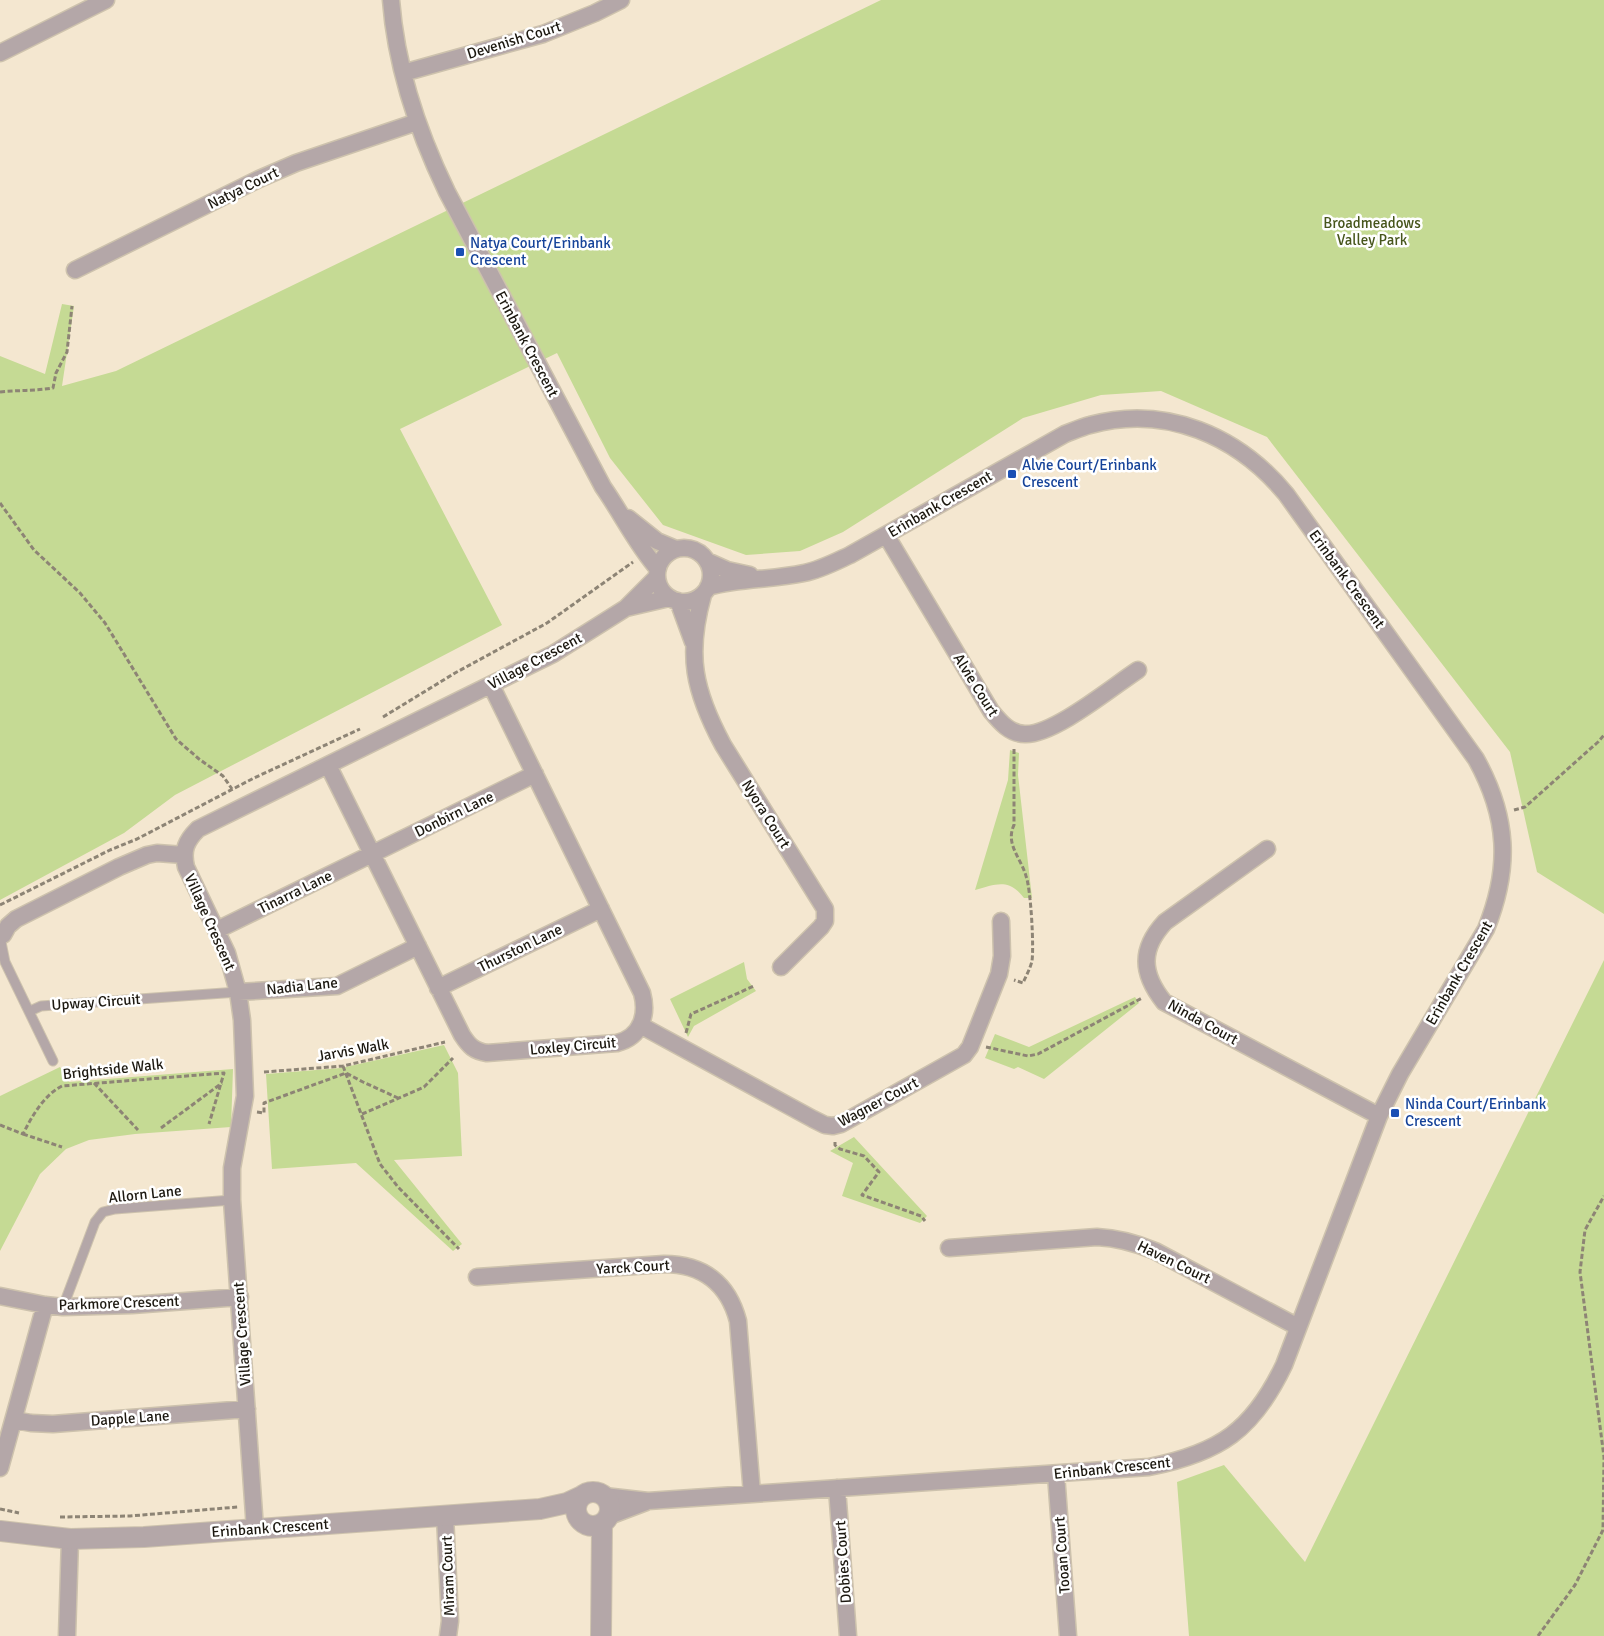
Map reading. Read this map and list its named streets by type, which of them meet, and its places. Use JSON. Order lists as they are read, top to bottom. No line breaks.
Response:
{"streets":{"street":["Devenish Court","Natya Court","Erinbank Crescent","Village Crescent","Alvie Court","Donbirn Lane","Nyora Court","Tinarra Lane","Thurston Lane","Nadia Lane","Upway Circuit","Ninda Court","Loxley Circuit","Wagner Court","Haven Court","Yarck Court","Parkmore Crescent","Dapple Lane","Tooan Court","Dobies Court","Miram Court"],"lane":["Brightside Walk","Allorn Lane"],"path":["Jarvis Walk"]},"crossings":[["Devenish Court","Erinbank Crescent"],["Natya Court","Erinbank Crescent"],["Erinbank Crescent","Village Crescent"],["Erinbank Crescent","Alvie Court"],["Erinbank Crescent","Nyora Court"],["Erinbank Crescent","Ninda Court"],["Erinbank Crescent","Haven Court"],["Erinbank Crescent","Yarck Court"],["Erinbank Crescent","Tooan Court"],["Erinbank Crescent","Dobies Court"],["Erinbank Crescent","Miram Court"],["Village Crescent","Nyora Court"],["Village Crescent","Tinarra Lane"],["Village Crescent","Nadia Lane"],["Village Crescent","Upway Circuit"],["Village Crescent","Loxley Circuit"],["Village Crescent","Allorn Lane"],["Village Crescent","Parkmore Crescent"],["Village Crescent","Dapple Lane"],["Donbirn Lane","Tinarra Lane"],["Donbirn Lane","Loxley Circuit"],["Tinarra Lane","Loxley Circuit"],["Thurston Lane","Loxley Circuit"],["Nadia Lane","Upway Circuit"],["Nadia Lane","Loxley Circuit"],["Upway Circuit","Brightside Walk"],["Loxley Circuit","Wagner Court"],["Allorn Lane","Parkmore Crescent"]],"parks":["Broadmeadows Valley Park"],"places":{"transit":["Natya Court/Erinbank Crescent","Alvie Court/Erinbank Crescent","Ninda Court/Erinbank Crescent"]}}
